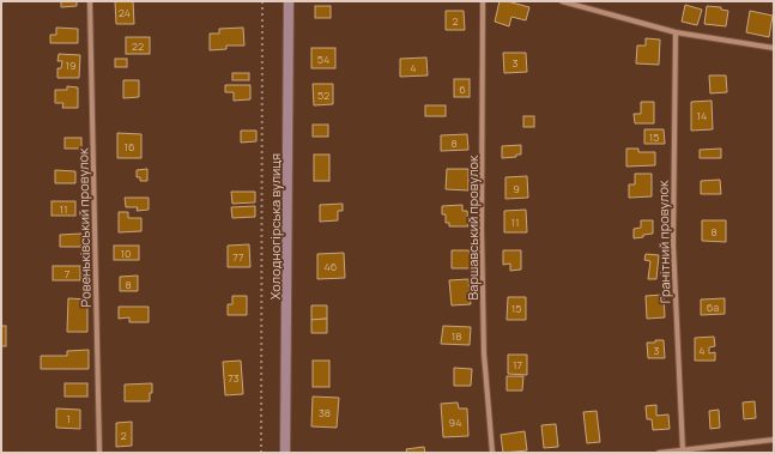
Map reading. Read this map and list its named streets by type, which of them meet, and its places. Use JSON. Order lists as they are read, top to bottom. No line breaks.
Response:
{"streets":{"main road":["Холодногірська вулиця"],"street":["Ровеньківський провулок","Варшавський провулок","Гранітний провулок"]},"house_numbers":["24","2","22","54","3","19","4","6","52","14","15","8","16","9","11","11","8","10","77","46","7","8","6а","15","18","3","4","17","73","38","1","94","2"]}
